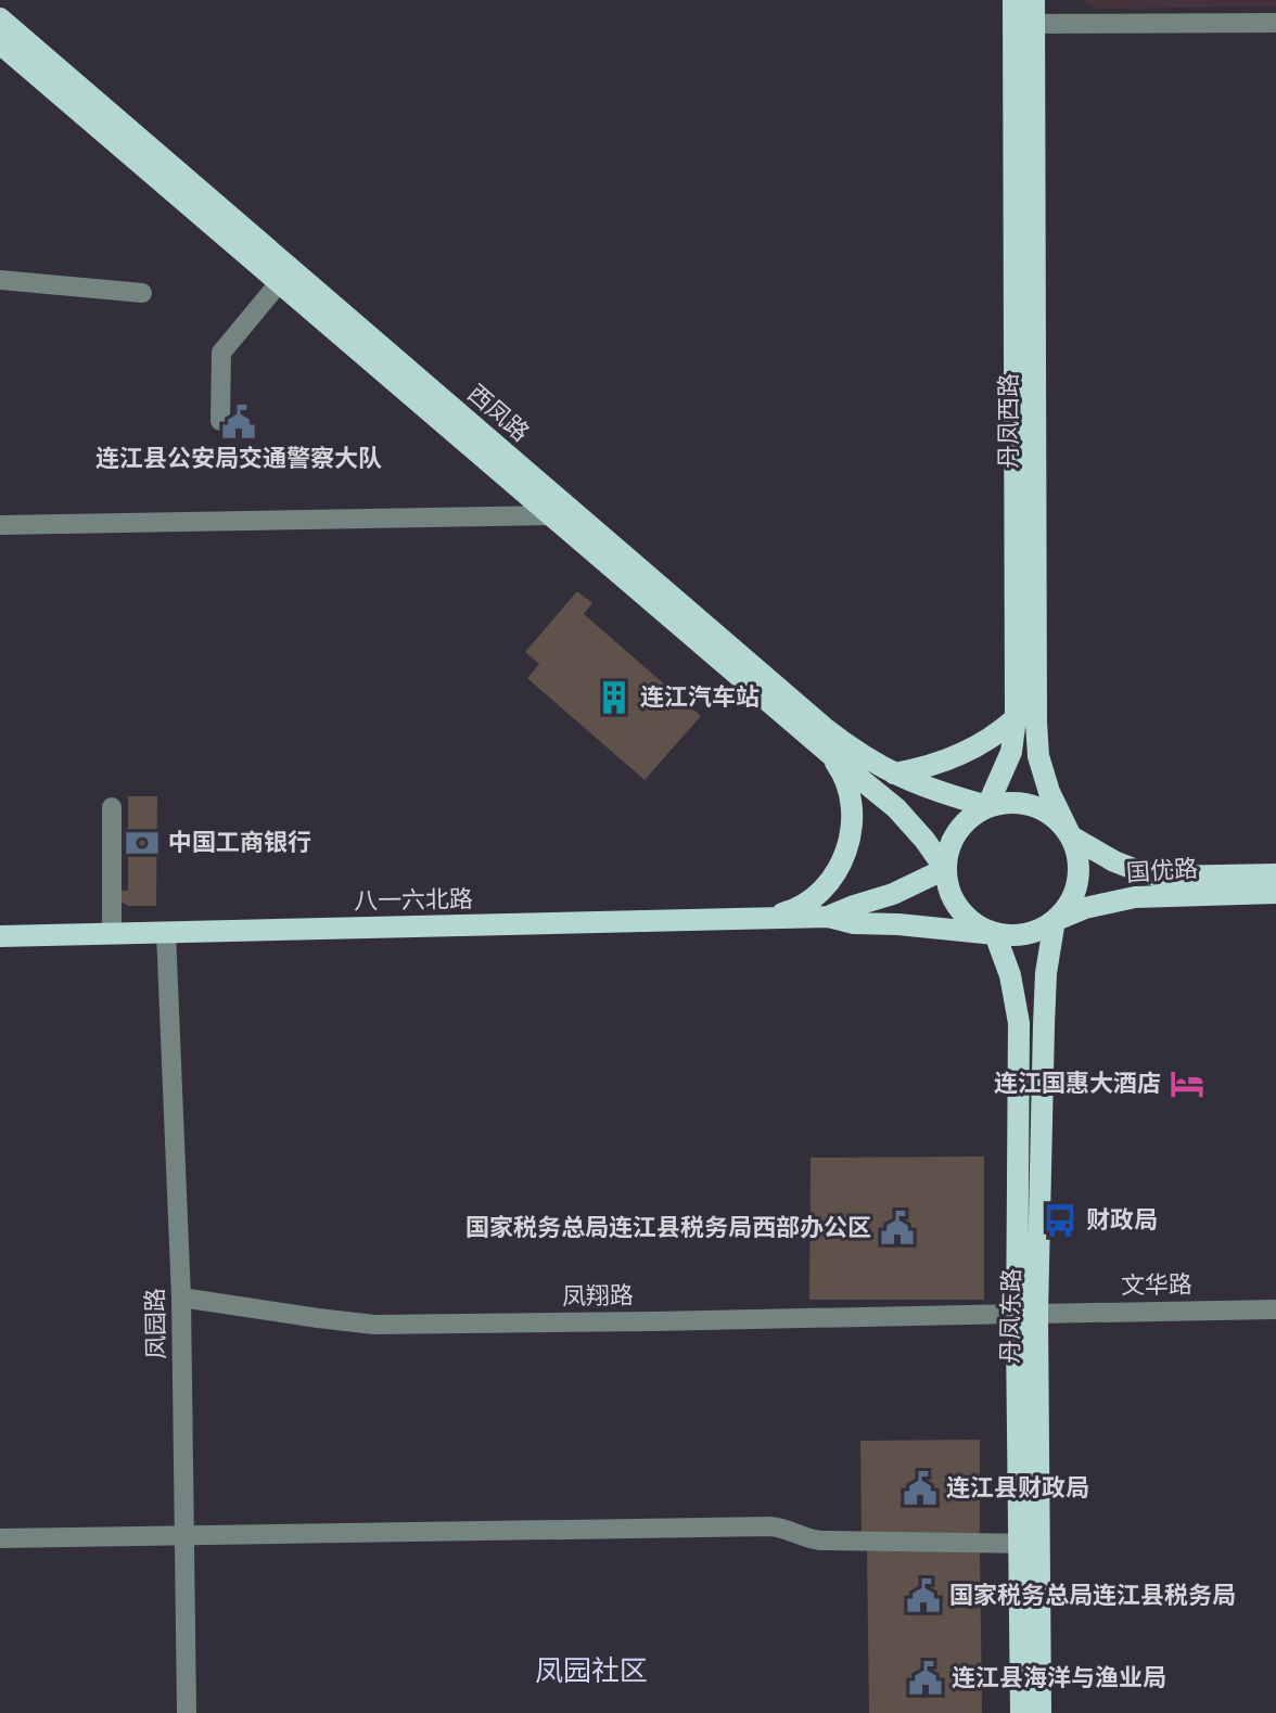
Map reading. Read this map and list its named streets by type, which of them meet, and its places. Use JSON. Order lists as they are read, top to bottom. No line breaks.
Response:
{"streets":{"main road":["西凤路","丹凤西路","国优路","八一六北路","丹凤东路"],"street":["文华路","凤翔路","凤园路"]},"crossings":[["西凤路","丹凤西路"],["西凤路","国优路"],["西凤路","八一六北路"],["西凤路","丹凤东路"],["丹凤西路","国优路"],["丹凤西路","八一六北路"],["丹凤西路","丹凤东路"],["国优路","八一六北路"],["国优路","丹凤东路"],["八一六北路","丹凤东路"],["八一六北路","凤园路"],["文华路","凤翔路"],["文华路","丹凤东路"],["凤翔路","丹凤东路"],["凤翔路","凤园路"]],"districts":["凤园社区"],"places":{"public building":["连江县公安局交通警察大队","国家税务总局连江县税务局西部办公区","连江县财政局","国家税务总局连江县税务局","连江县海洋与渔业局"],"building":["连江汽车站"],"bank":["中国工商银行"],"hotel":["连江国惠大酒店"],"bus stop":["财政局"]}}
